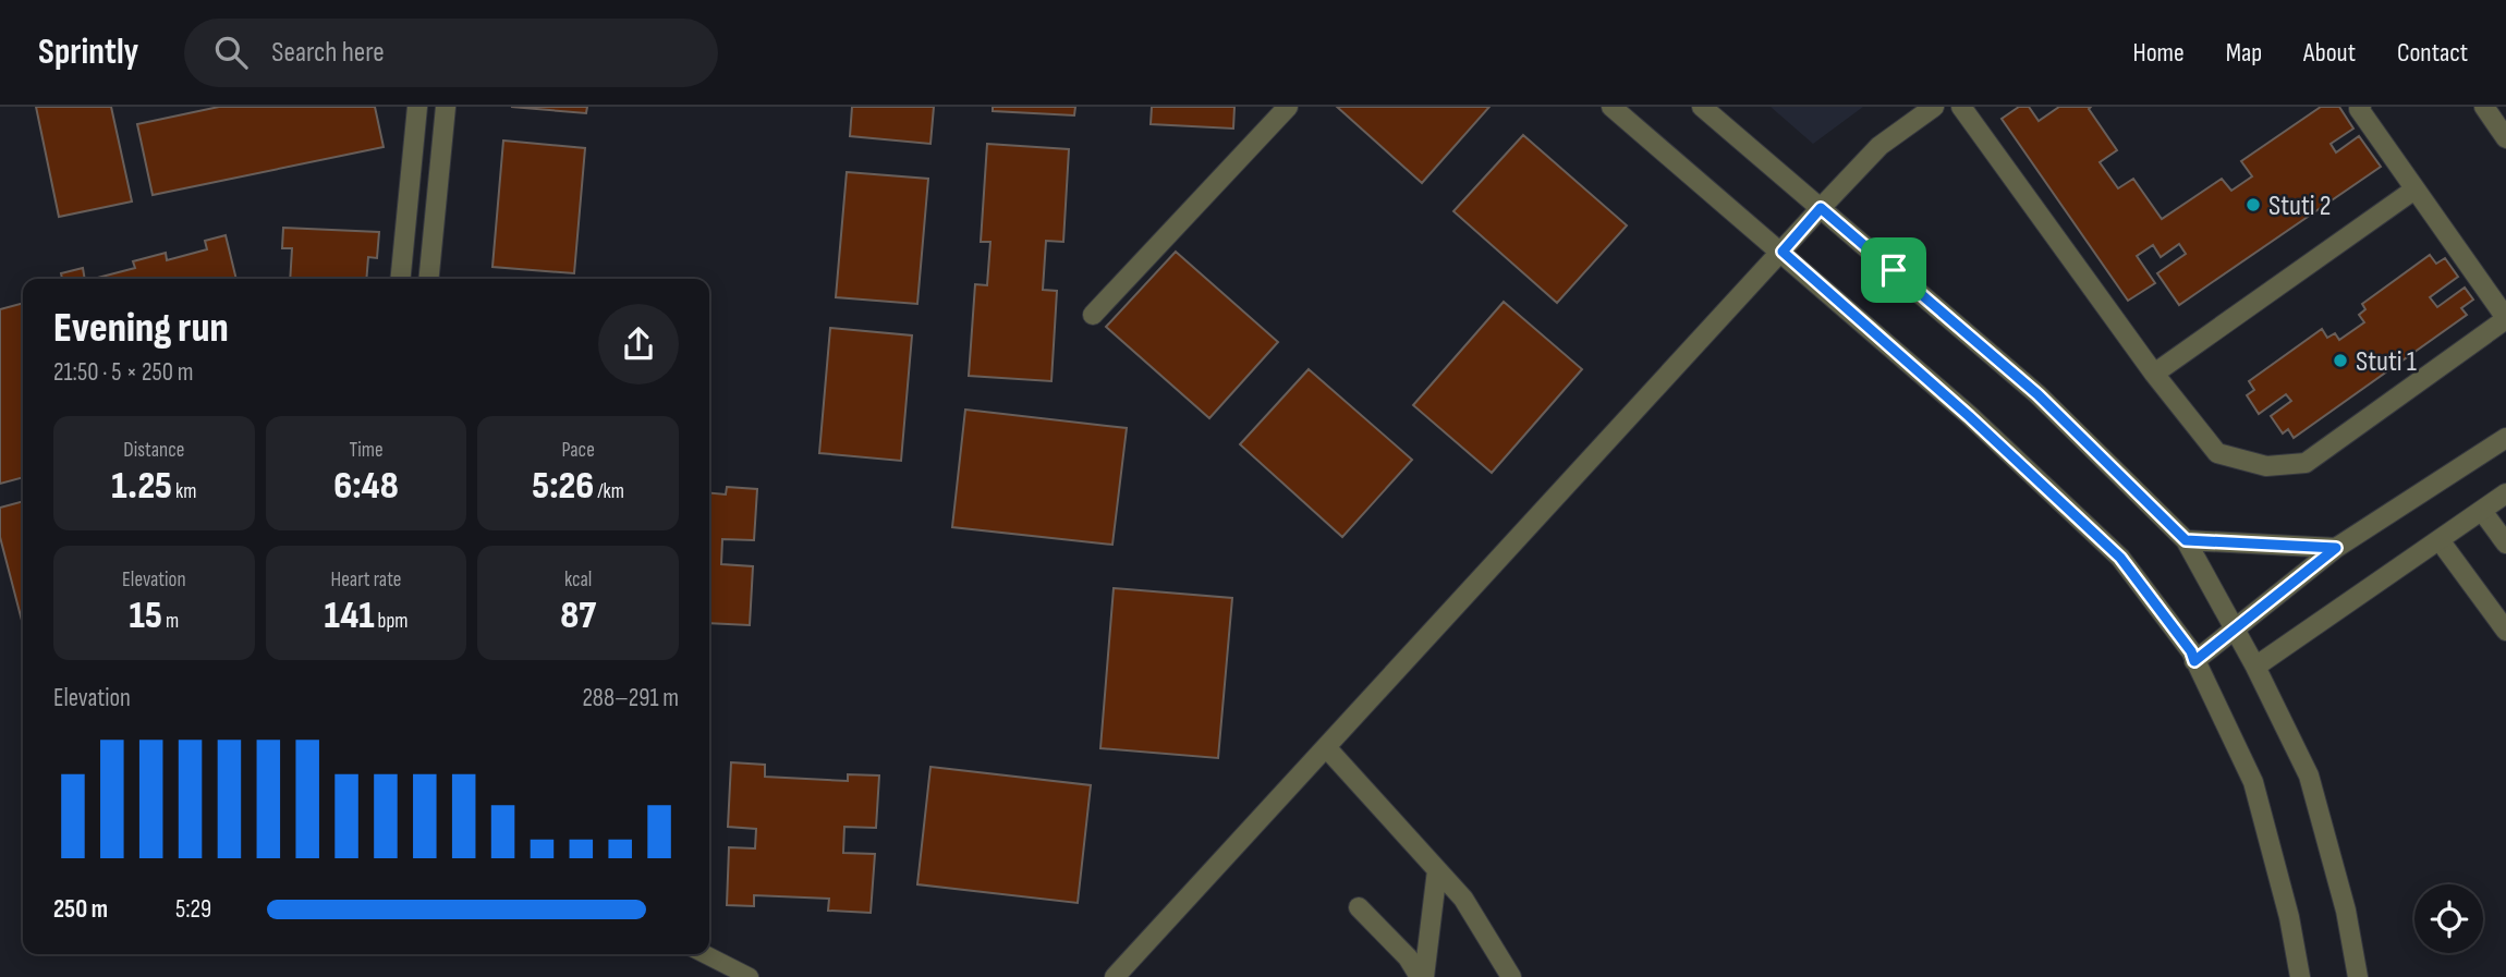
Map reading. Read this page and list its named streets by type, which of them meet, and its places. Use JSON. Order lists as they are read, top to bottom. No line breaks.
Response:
{"places":["Stuti 2","Stuti 1"],"page":{"header":"Sprintly","search":"Search here","nav":["Home","Map","About","Contact"],"heading":["Evening run","21:50 · 5 × 250 m"],"stats":[["Distance","1.25 km"],["Time","6:48"],["Pace","5:26 /km"],["Elevation","15 m"],["Heart rate","141 bpm"],["kcal","87"]],"chart":["Elevation","288–291 m"],"list":[{"name":"250 m","note":"5:29"}]}}
